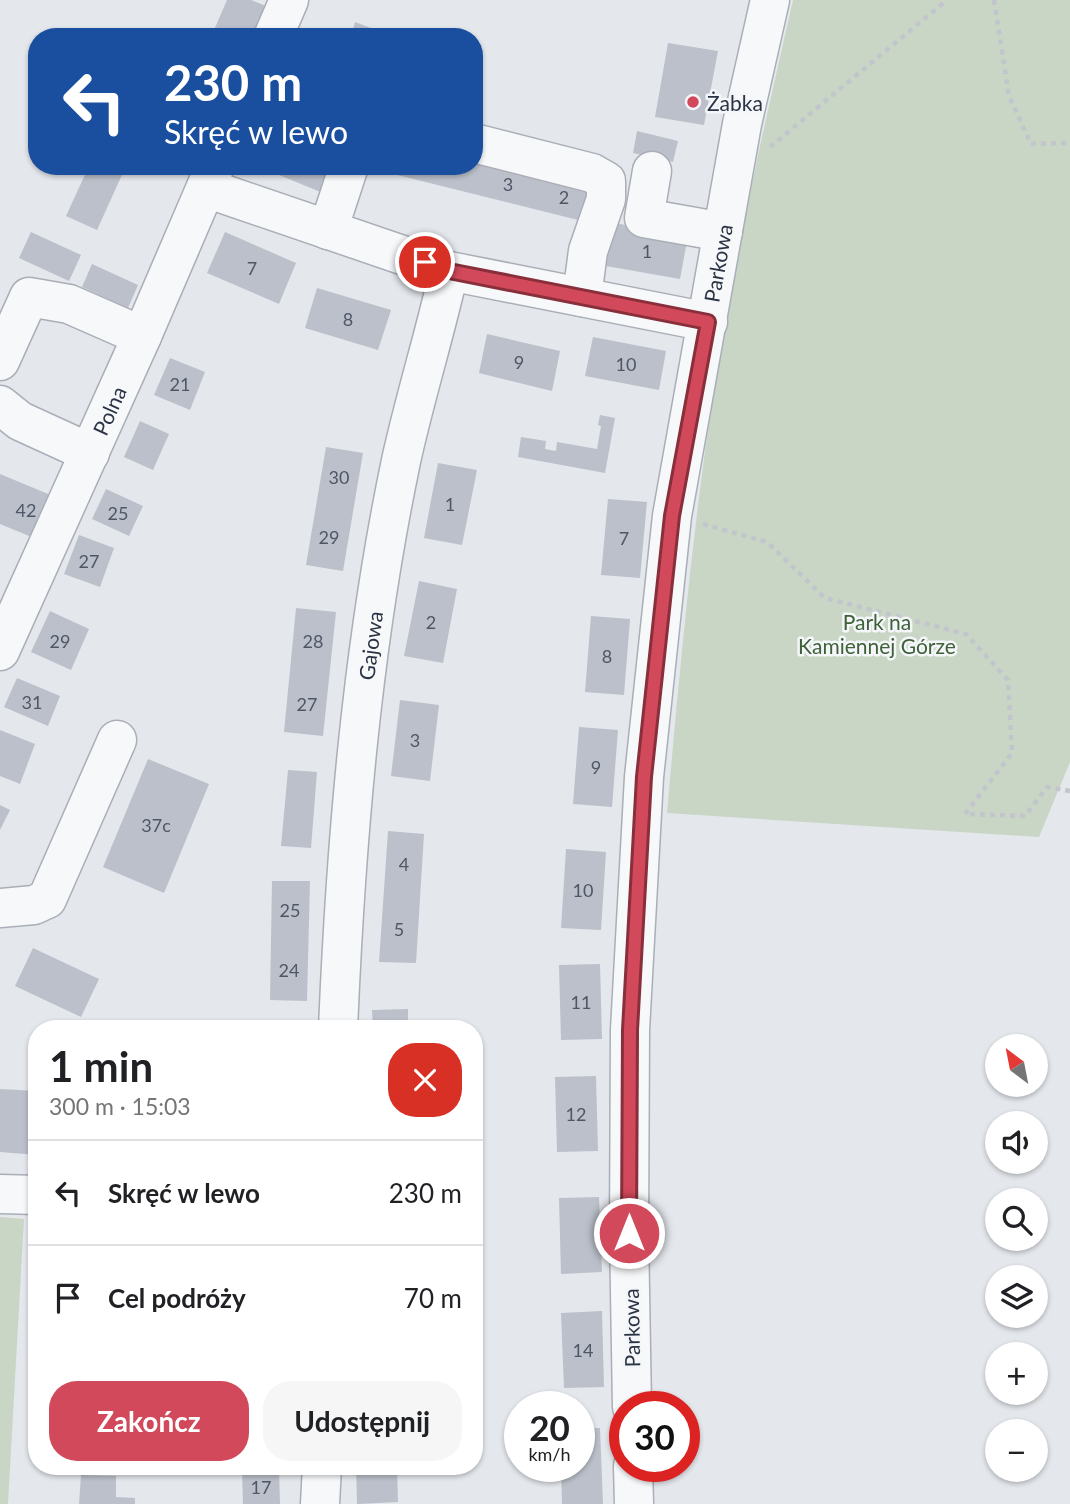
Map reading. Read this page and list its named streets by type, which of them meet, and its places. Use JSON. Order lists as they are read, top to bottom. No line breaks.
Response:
{"streets":{"street":["Parkowa","Polna","Gajowa"]},"parks":["Park na Kamiennej Górze"],"places":["Żabka"],"house_numbers":["3","2","1","7","8","9","10","21","30","1","42","25","29","7","27","2","29","28","8","31","27","3","9","37c","4","10","25","5","24","11","12","14","17"],"north":"top left","page":{"turn":["230 m","Skręć w lewo"],"heading":["1 min","300 m · 15:03"],"map_buttons":["+","−"],"list":[{"name":"Skręć w lewo","value":"230 m"},{"name":"Cel podróży","value":"70 m"}],"buttons":["Zakończ","Udostępnij"],"speed":"20 km/h","limit":"30"}}
